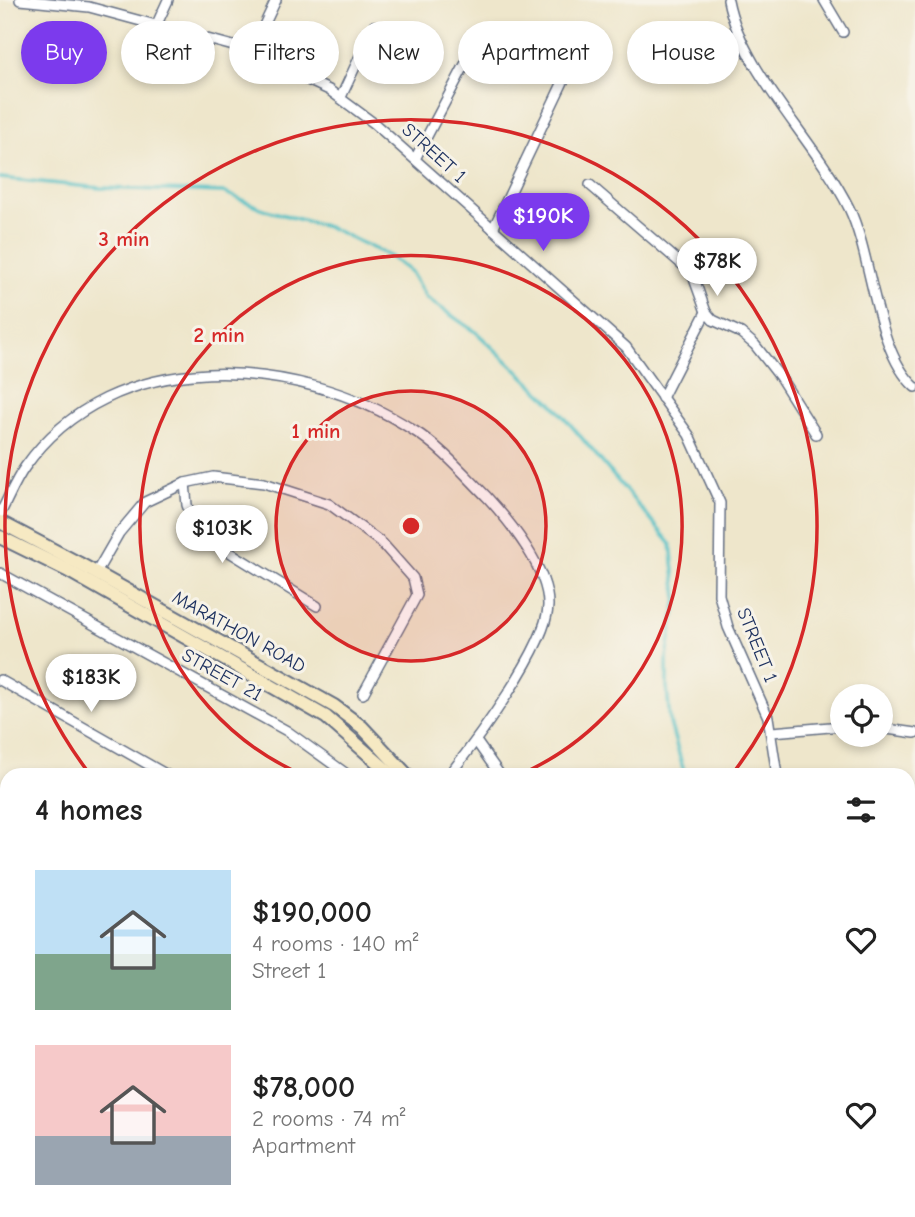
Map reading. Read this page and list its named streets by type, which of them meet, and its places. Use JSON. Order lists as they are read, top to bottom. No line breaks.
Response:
{"streets":{"main road":["MARATHON ROAD"],"street":["STREET 1","STREET 21"]},"page":{"chip":["Buy","Rent","Filters","New","Apartment","House"],"price":["$190K","$78K","$103K","$183K"],"heading":"4 homes","list":[{"name":"$190,000","note":"4 rooms · 140 m² · Street 1"},{"name":"$78,000","note":"2 rooms · 74 m² · Apartment"}]},"rings":["3 min","2 min","1 min"]}
